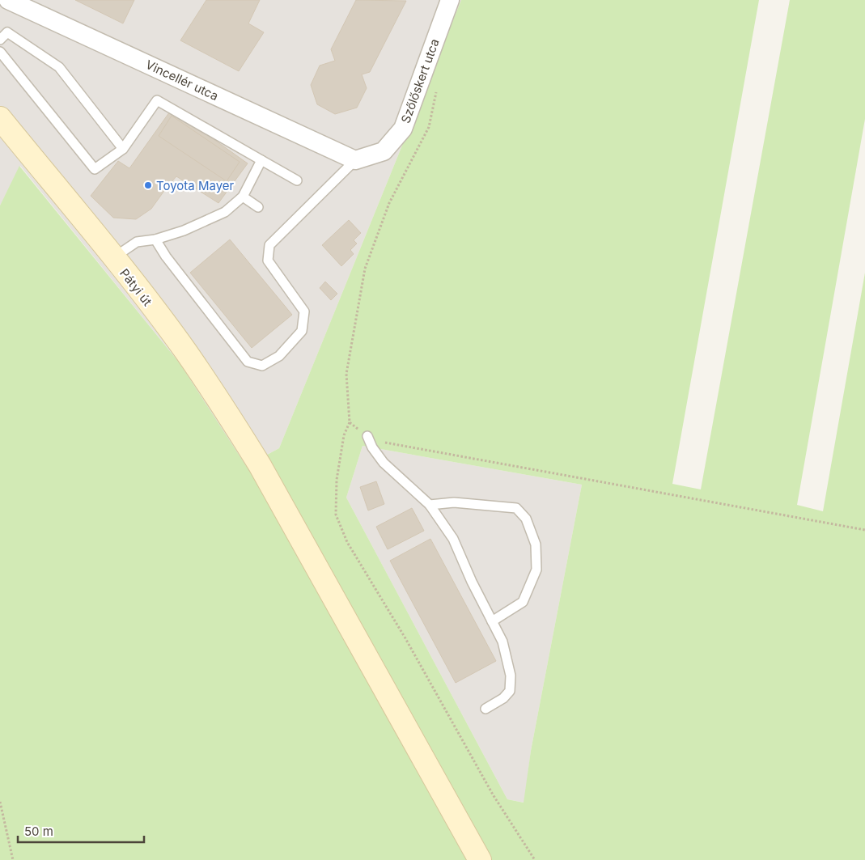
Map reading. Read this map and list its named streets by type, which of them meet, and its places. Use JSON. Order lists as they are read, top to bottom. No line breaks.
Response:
{"streets":{"main road":["Pátyi út"],"street":["Vincellér utca","Szőlőskert utca"]},"crossings":[["Vincellér utca","Szőlőskert utca"]],"places":["Toyota Mayer"],"scale_bar":"50 m"}
